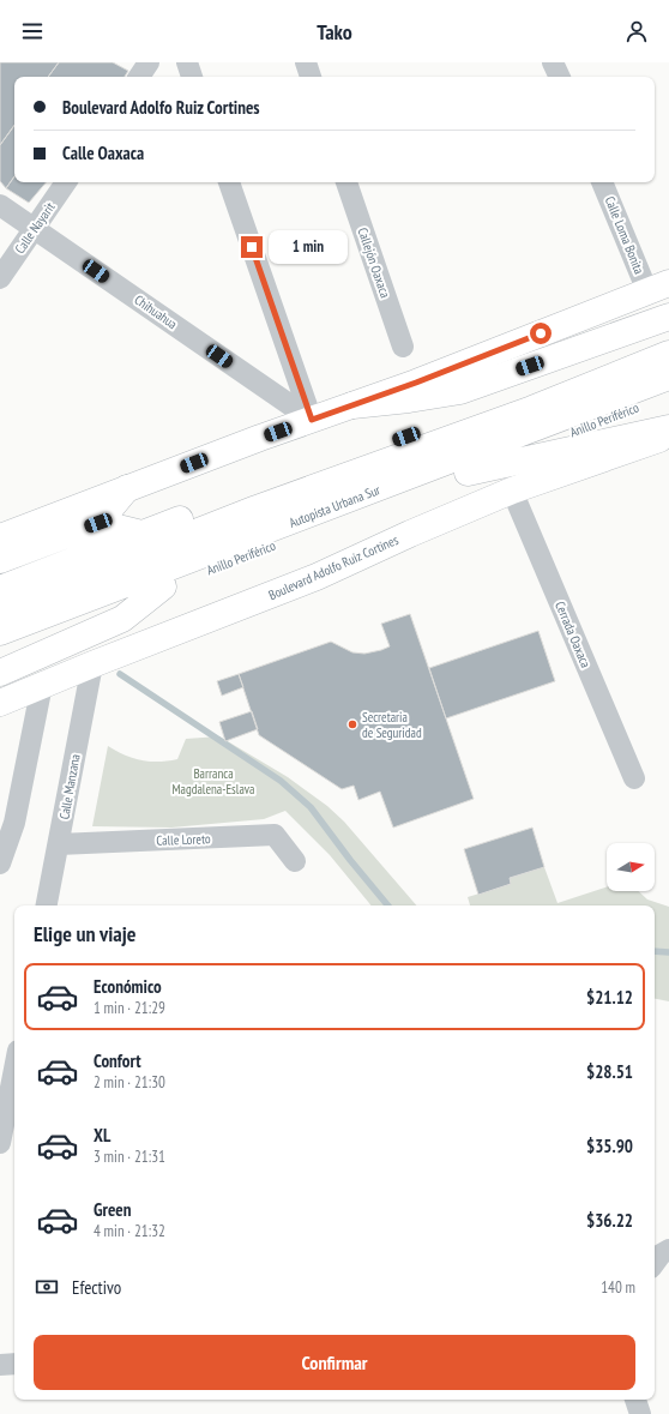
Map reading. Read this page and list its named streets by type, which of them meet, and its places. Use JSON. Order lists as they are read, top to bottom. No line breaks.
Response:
{"streets":{"main road":["Anillo Periférico","Autopista Urbana Sur","Boulevard Adolfo Ruiz Cortines"],"street":["Calle Nayarit","Calle Loma Bonita","Callejón Oaxaca","Chihuahua","Cerrada Oaxaca","Calle Manzana","Calle Loreto"]},"crossings":[["Calle Nayarit","Chihuahua"],["Boulevard Adolfo Ruiz Cortines","Cerrada Oaxaca"],["Boulevard Adolfo Ruiz Cortines","Calle Manzana"],["Calle Manzana","Calle Loreto"]],"parks":["Barranca Magdalena-Eslava"],"places":["Secretaria de Seguridad"],"north":"right","page":{"header":"Tako","banner":["Boulevard Adolfo Ruiz Cortines","Calle Oaxaca"],"bubble":"1 min","heading":"Elige un viaje","list":[{"name":"Económico","note":"1 min · 21:29","value":"$21.12"},{"name":"Confort","note":"2 min · 21:30","value":"$28.51"},{"name":"XL","note":"3 min · 21:31","value":"$35.90"},{"name":"Green","note":"4 min · 21:32","value":"$36.22"}],"pay":["Efectivo","140 m"],"buttons":"Confirmar"}}
